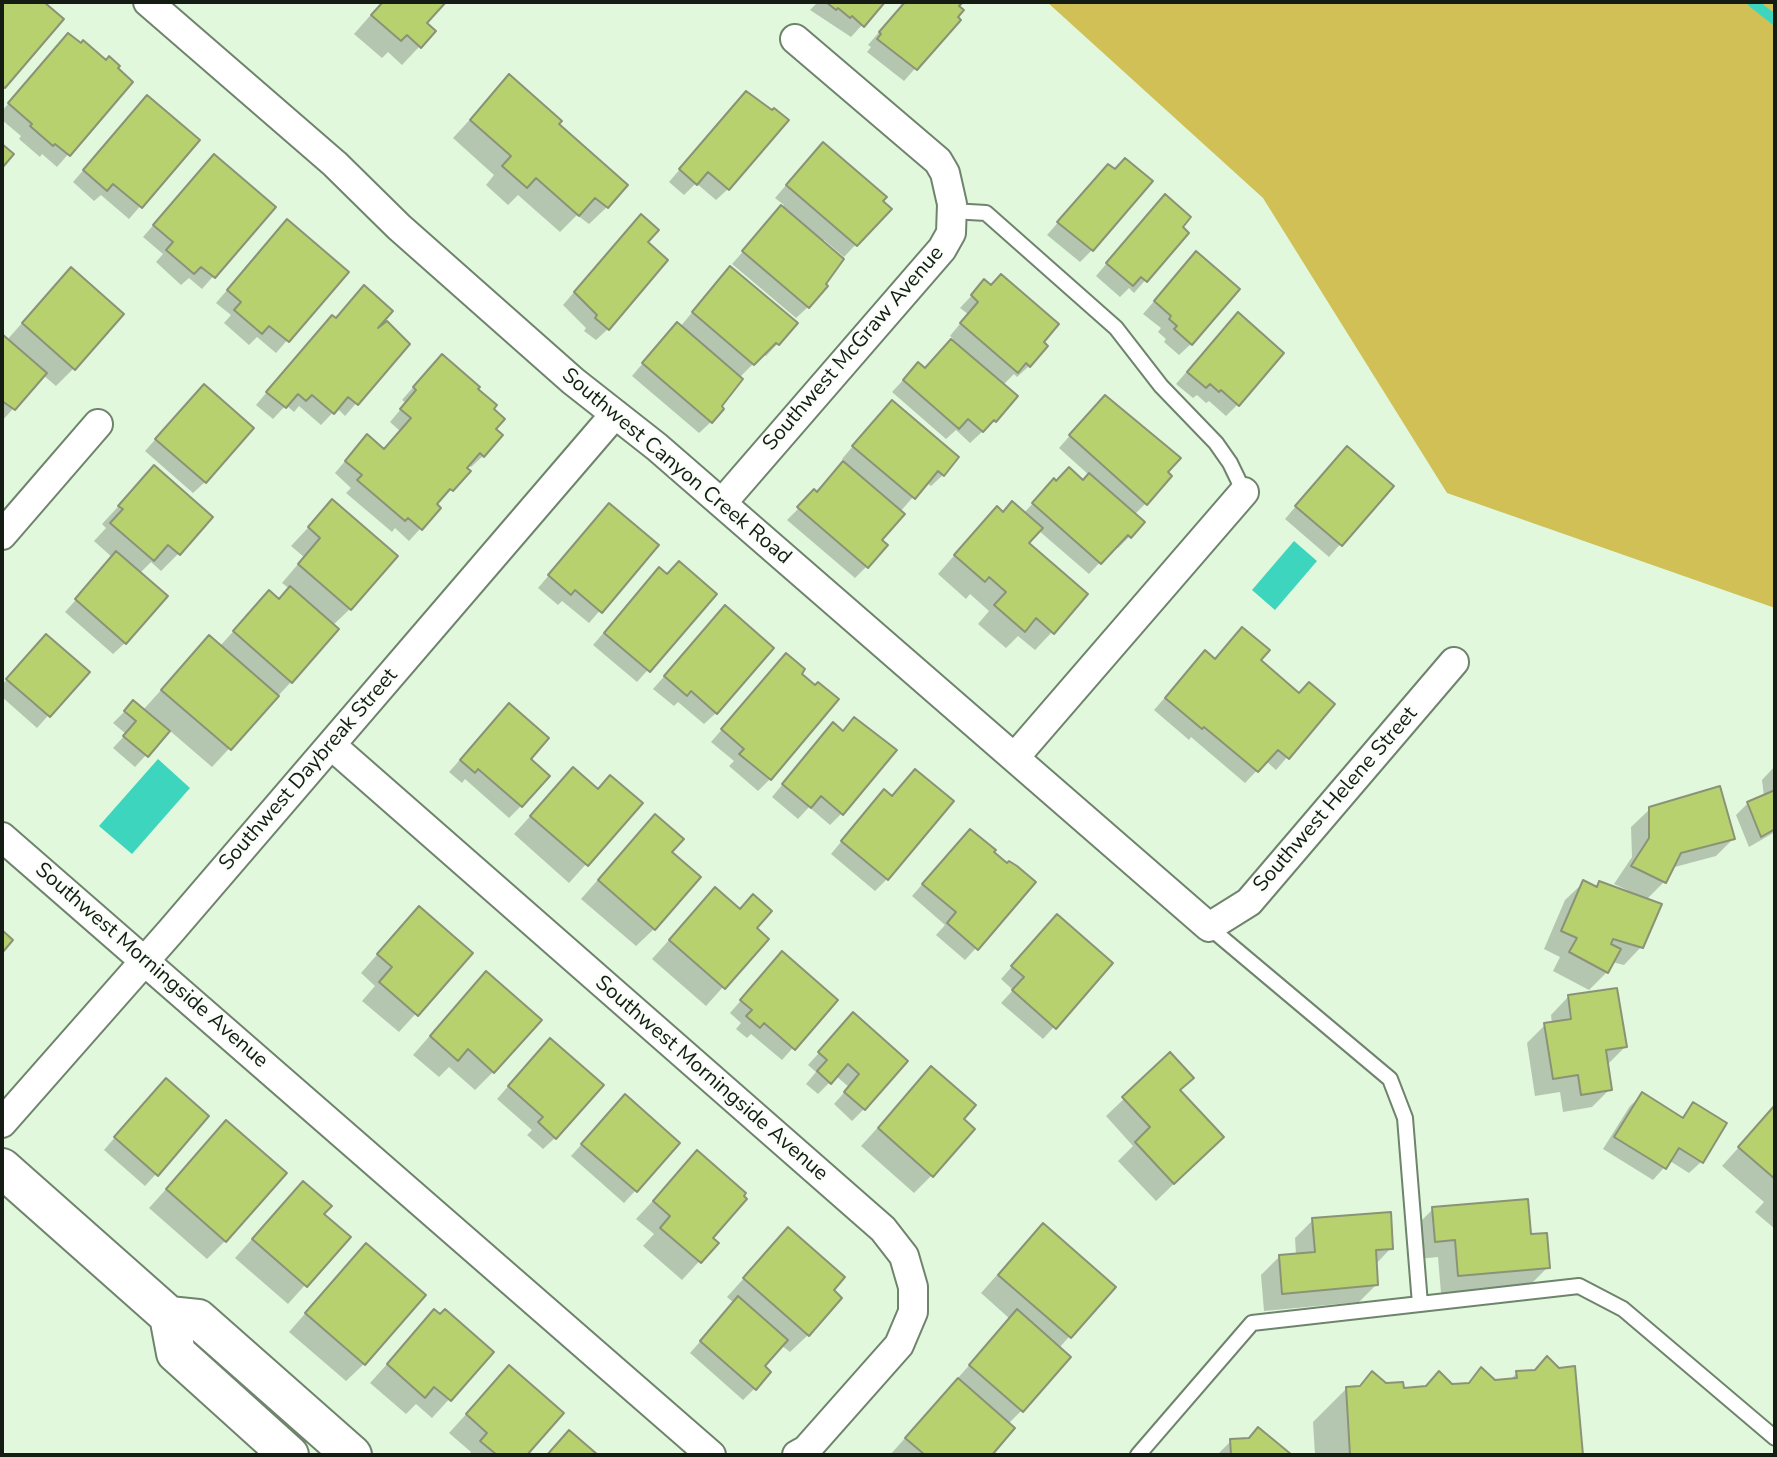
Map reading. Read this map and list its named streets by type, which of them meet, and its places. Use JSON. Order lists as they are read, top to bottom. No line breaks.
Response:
{"streets":{"street":["Southwest McGraw Avenue","Southwest Canyon Creek Road","Southwest Daybreak Street","Southwest Helene Street","Southwest Morningside Avenue"]},"crossings":[["Southwest McGraw Avenue","Southwest Canyon Creek Road"],["Southwest Canyon Creek Road","Southwest Daybreak Street"],["Southwest Canyon Creek Road","Southwest Helene Street"],["Southwest Daybreak Street","Southwest Morningside Avenue"]]}
